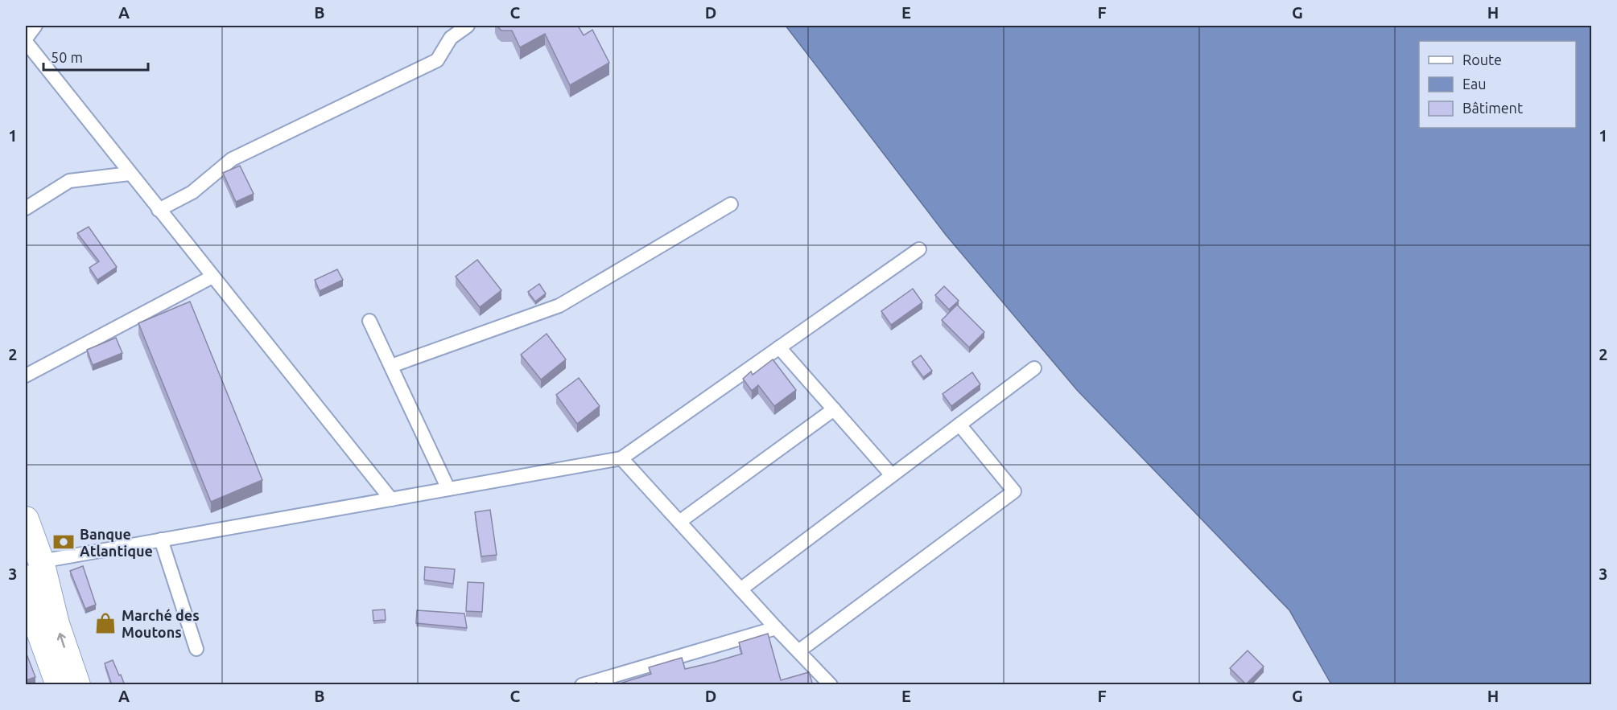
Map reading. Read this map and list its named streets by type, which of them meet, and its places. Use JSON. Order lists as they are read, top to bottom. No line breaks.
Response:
{"places":{"bank":["Banque Atlantique"],"shop":["Marché des Moutons"]},"legend":["Route","Eau","Bâtiment"],"scale_bar":"50 m","grid":{"columns":["A","B","C","D","E","F","G","H"],"rows":["1","2","3"]}}
